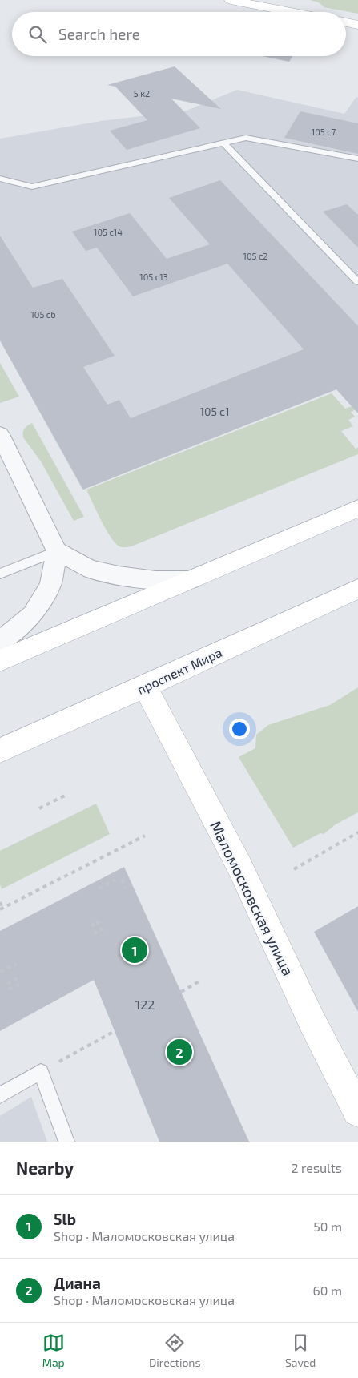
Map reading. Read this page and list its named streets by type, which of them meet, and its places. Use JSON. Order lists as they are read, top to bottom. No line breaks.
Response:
{"streets":{"main road":["проспект Мира","Маломосковская улица"]},"crossings":[["проспект Мира","Маломосковская улица"]],"house_numbers":["5 к2","105 с7","105 с14","105 с2","105 с13","105 с6","105 с1","122"],"page":{"search":"Search here","pins":["1","2"],"heading":["Nearby","2 results"],"list":[{"mark":"1","name":"5lb","note":"Shop · Маломосковская улица","value":"50 m"},{"mark":"2","name":"Диана","note":"Shop · Маломосковская улица","value":"60 m"}],"nav":["Map","Directions","Saved"]}}
